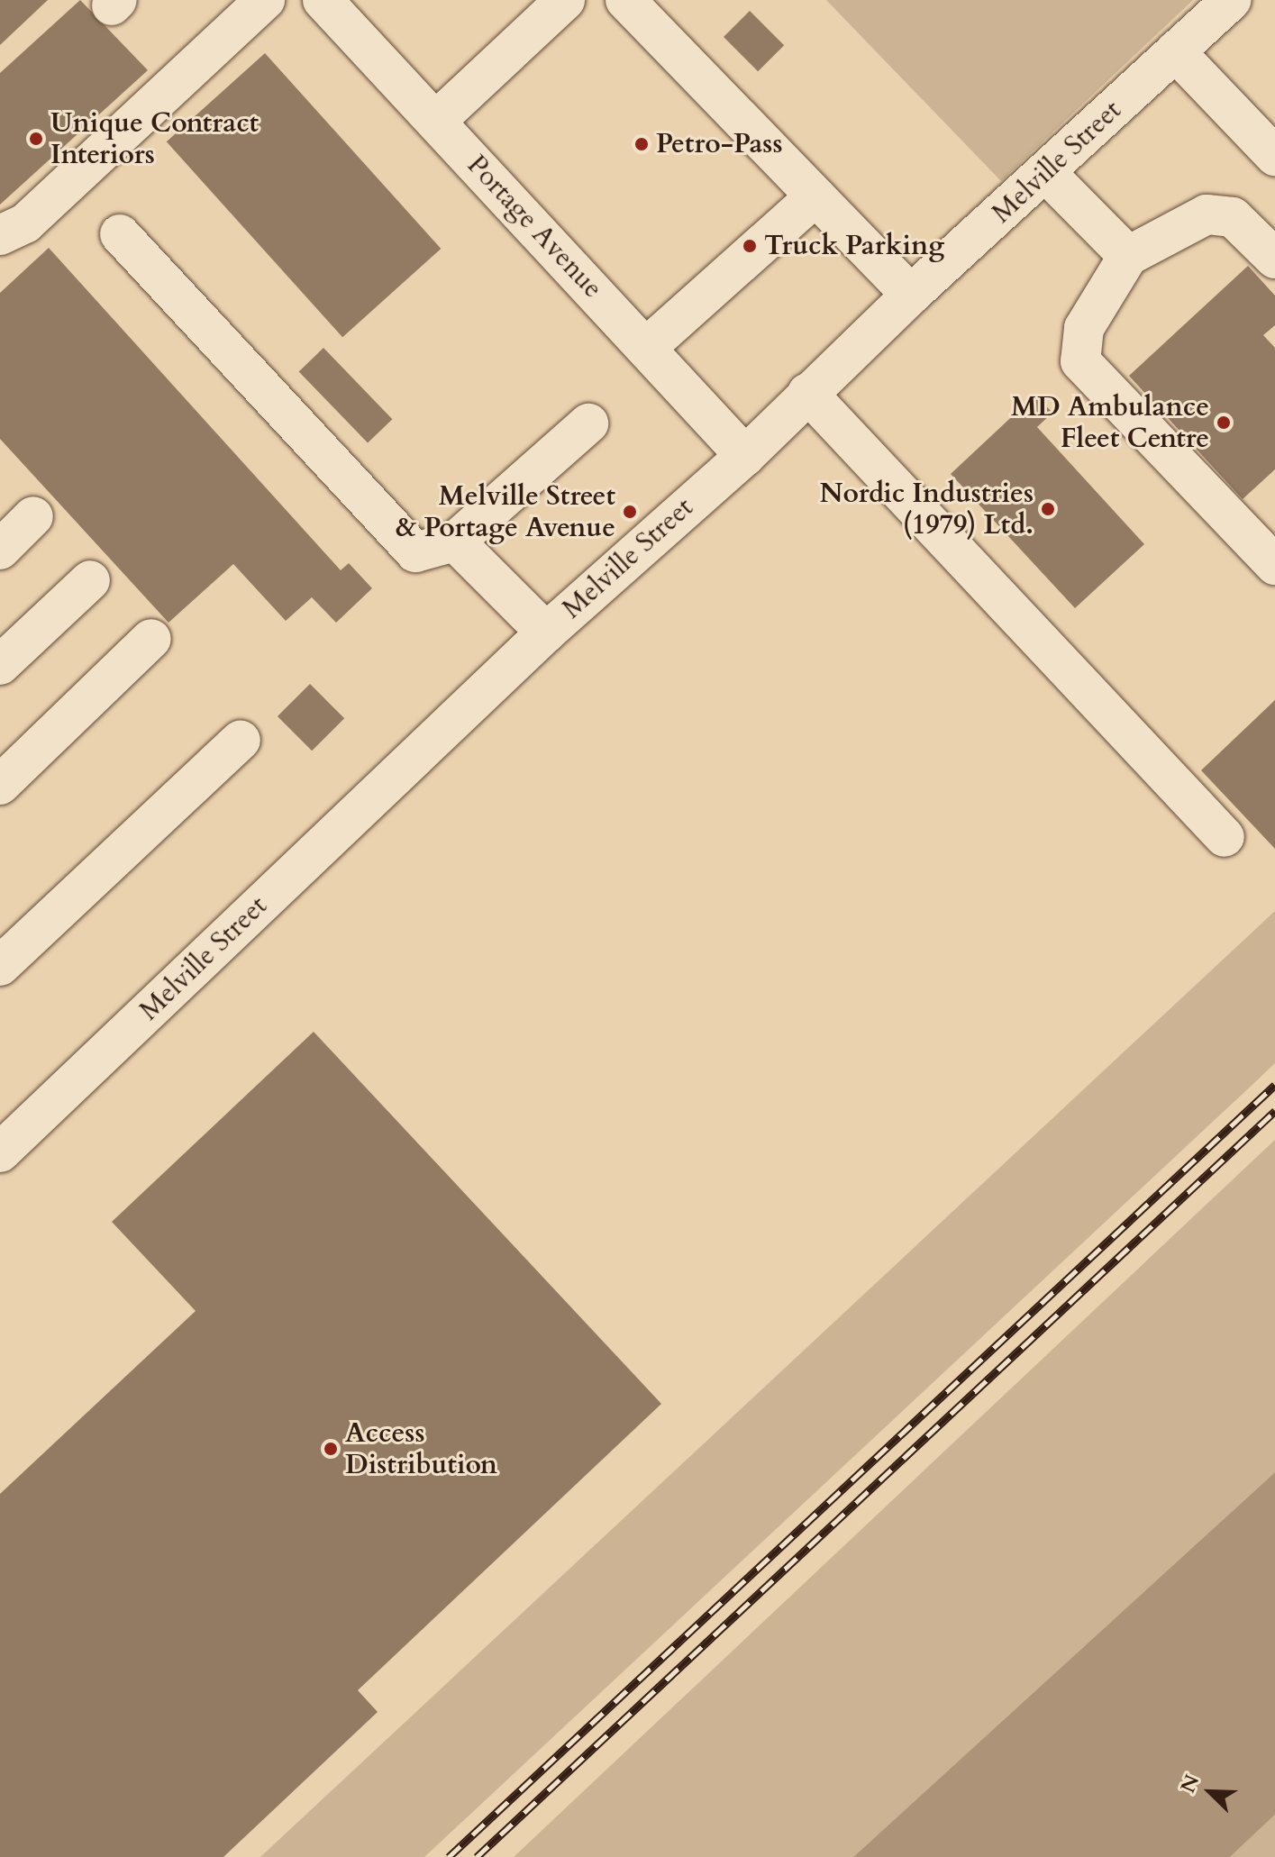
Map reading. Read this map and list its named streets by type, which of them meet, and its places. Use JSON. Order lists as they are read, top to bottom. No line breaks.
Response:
{"streets":{"street":["Melville Street","Portage Avenue"]},"crossings":[["Melville Street","Portage Avenue"]],"places":["Unique Contract Interiors","Petro-Pass","Truck Parking","MD Ambulance Fleet Centre","Nordic Industries (1979) Ltd.","Melville Street & Portage Avenue","Access Distribution"],"north":"top left"}
